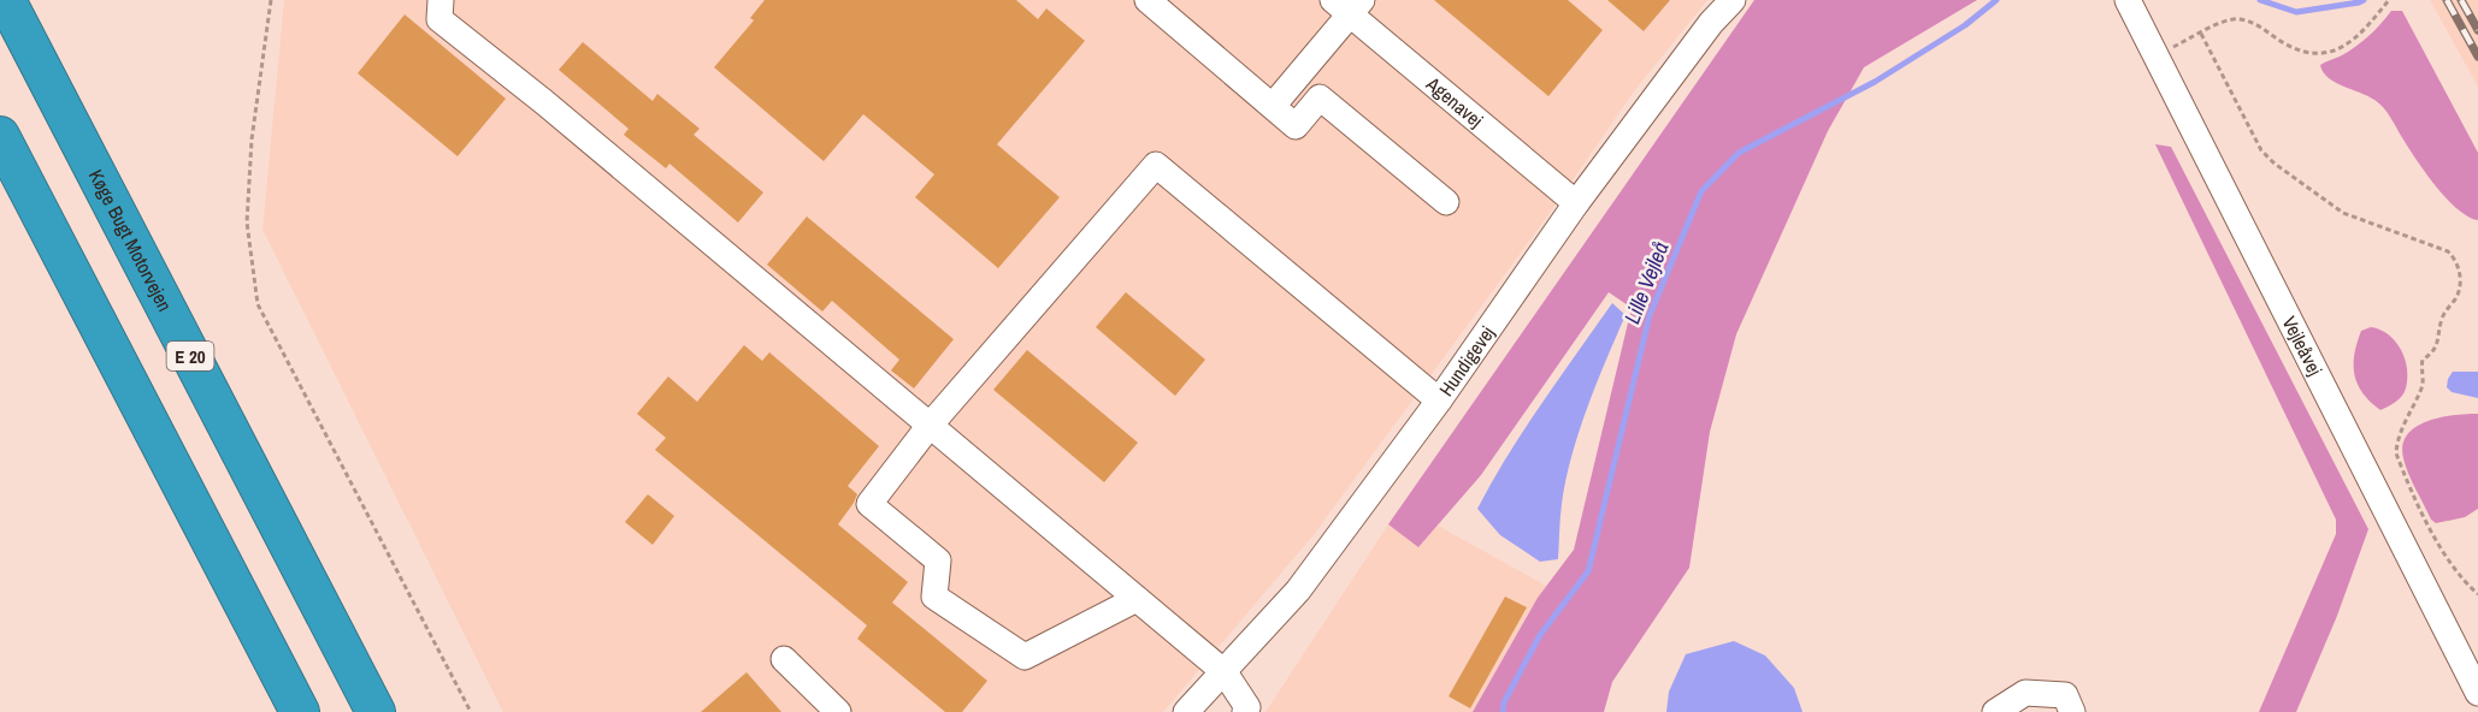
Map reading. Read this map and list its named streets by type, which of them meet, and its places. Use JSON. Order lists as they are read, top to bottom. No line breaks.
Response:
{"streets":{"highway":["Køge Bugt Motorvejen","E 20"],"street":["Agenavej","Vejleåvej","Hundigevej"]},"crossings":[["Agenavej","Hundigevej"]],"water":["Lille Vejleå"]}
